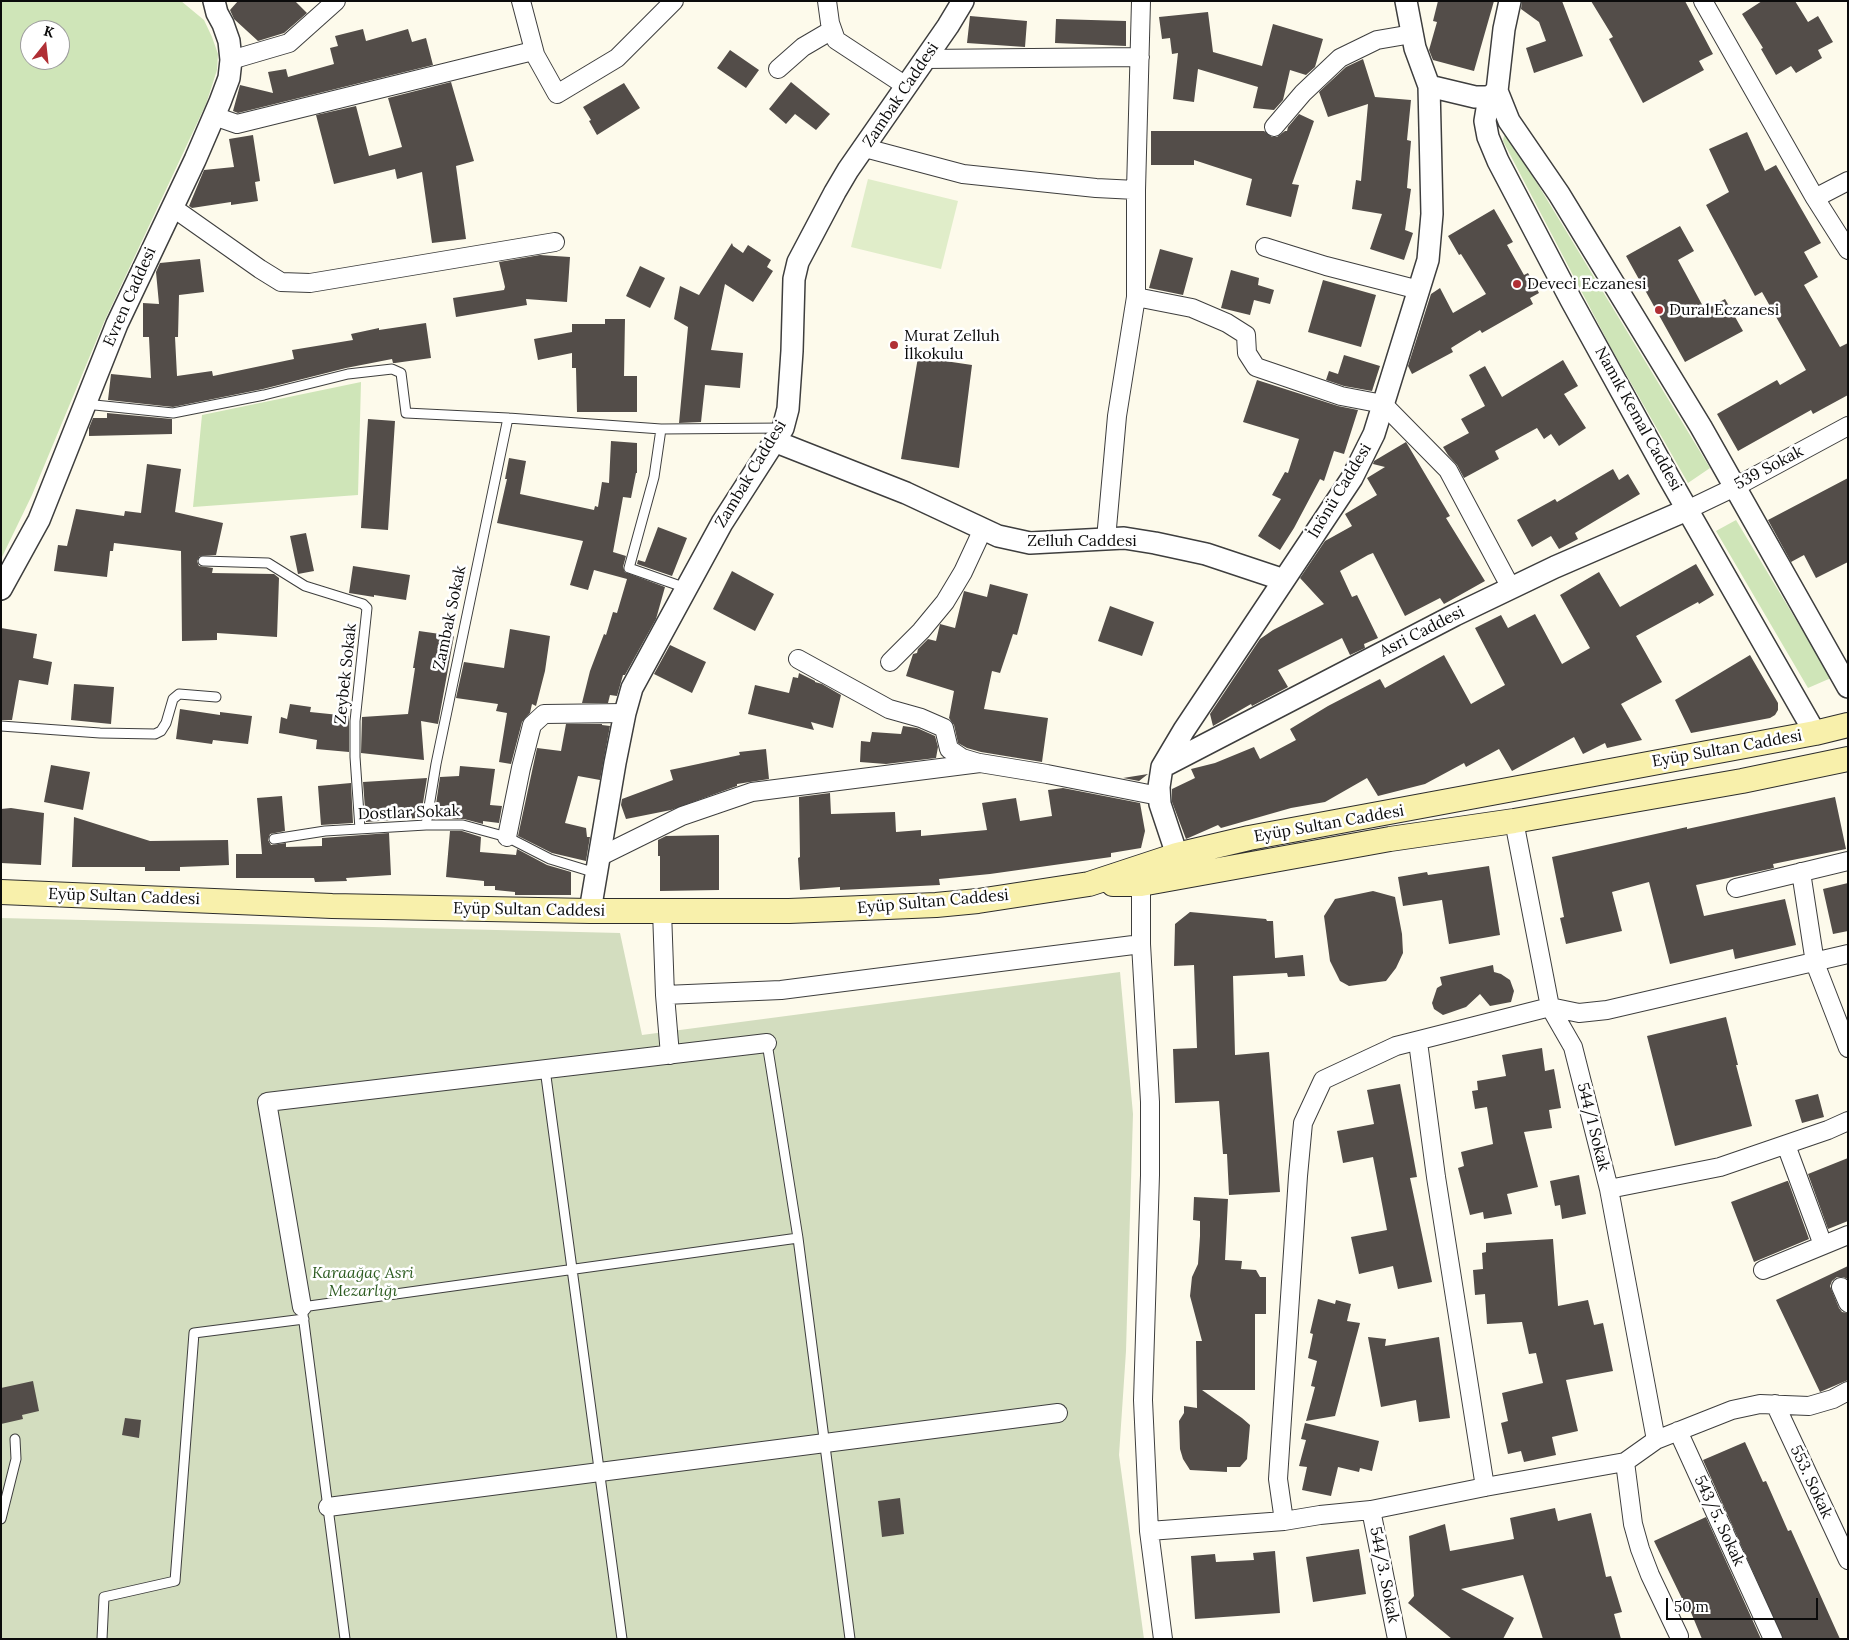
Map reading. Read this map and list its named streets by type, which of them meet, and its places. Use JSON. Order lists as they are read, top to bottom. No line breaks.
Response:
{"streets":{"main road":["Eyüp Sultan Caddesi"],"street":["Zambak Caddesi","Evren Caddesi","Namık Kemal Caddesi","539 Sokak","İnönü Caddesi","Zelluh Caddesi","Asri Caddesi","544/1 Sokak","553. Sokak","543/5. Sokak","544/3. Sokak"],"lane":["Zambak Sokak","Zeybek Sokak","Dostlar Sokak"]},"crossings":[["Zambak Caddesi","Zelluh Caddesi"],["Zambak Caddesi","Eyüp Sultan Caddesi"],["Zambak Caddesi","Dostlar Sokak"],["Namık Kemal Caddesi","539 Sokak"],["Namık Kemal Caddesi","Asri Caddesi"],["Namık Kemal Caddesi","Eyüp Sultan Caddesi"],["539 Sokak","Asri Caddesi"],["İnönü Caddesi","Zelluh Caddesi"],["İnönü Caddesi","Asri Caddesi"],["İnönü Caddesi","Eyüp Sultan Caddesi"],["Zambak Sokak","Dostlar Sokak"],["Zeybek Sokak","Dostlar Sokak"]],"parks":["Karaağaç Asri Mezarlığı"],"places":["Deveci Eczanesi","Dural Eczanesi","Murat Zelluh İlkokulu"],"scale_bar":"50 m","north":"top"}
